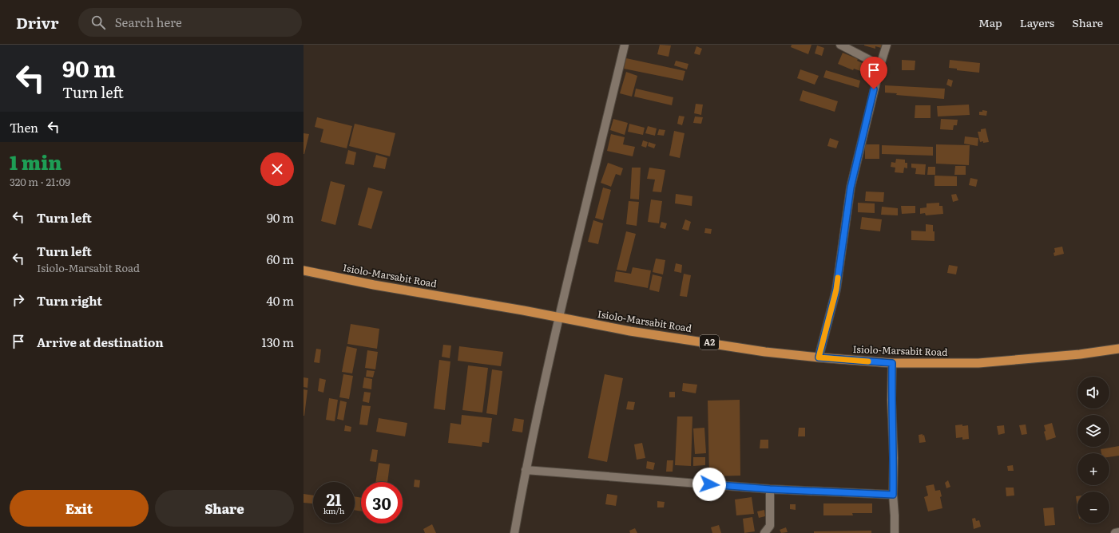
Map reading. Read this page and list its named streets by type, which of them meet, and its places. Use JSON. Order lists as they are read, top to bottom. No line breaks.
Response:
{"streets":{"highway":["Isiolo-Marsabit Road","A2"]},"page":{"header":"Drivr","search":"Search here","nav":["Map","Layers","Share"],"turn":["90 m","Turn left"],"then":"Then","heading":["1 min","320 m · 21:09"],"list":[{"name":"Turn left","value":"90 m"},{"name":"Turn left","note":"Isiolo-Marsabit Road","value":"60 m"},{"name":"Turn right","value":"40 m"},{"name":"Arrive at destination","value":"130 m"}],"map_buttons":["+","−"],"speed":"21 km/h","limit":"30","buttons":["Exit","Share"]}}
